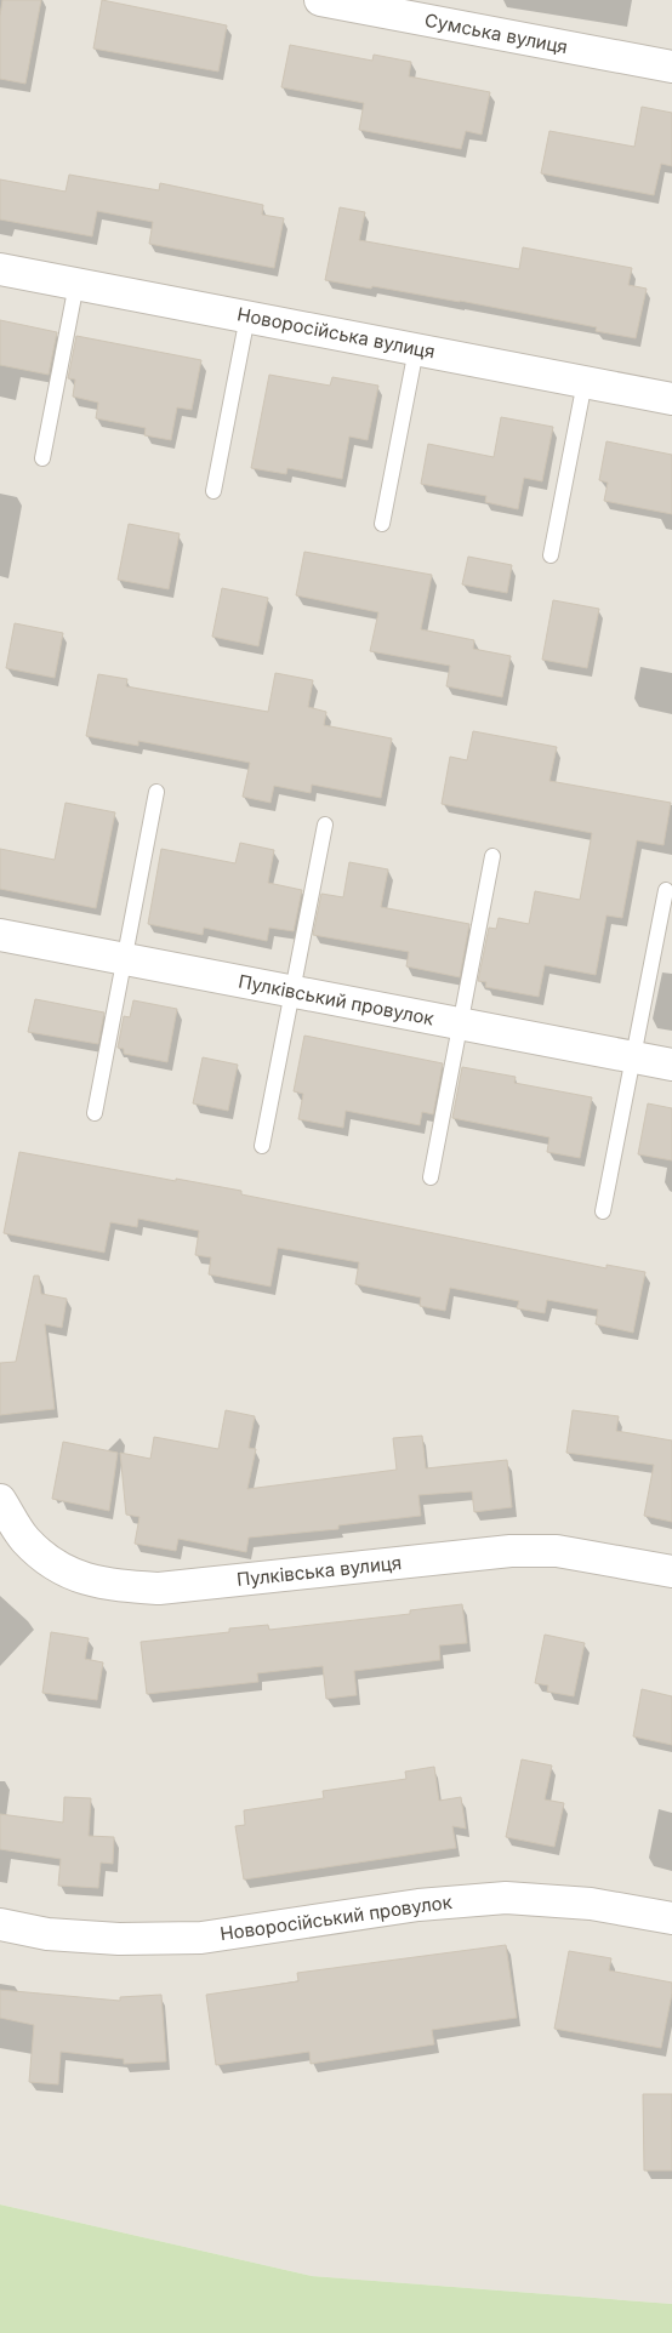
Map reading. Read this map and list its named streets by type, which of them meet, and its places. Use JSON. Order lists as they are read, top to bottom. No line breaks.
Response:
{"streets":{"street":["Сумська вулиця","Новоросійська вулиця","Пулківський провулок","Пулківська вулиця","Новоросійський провулок"]}}
